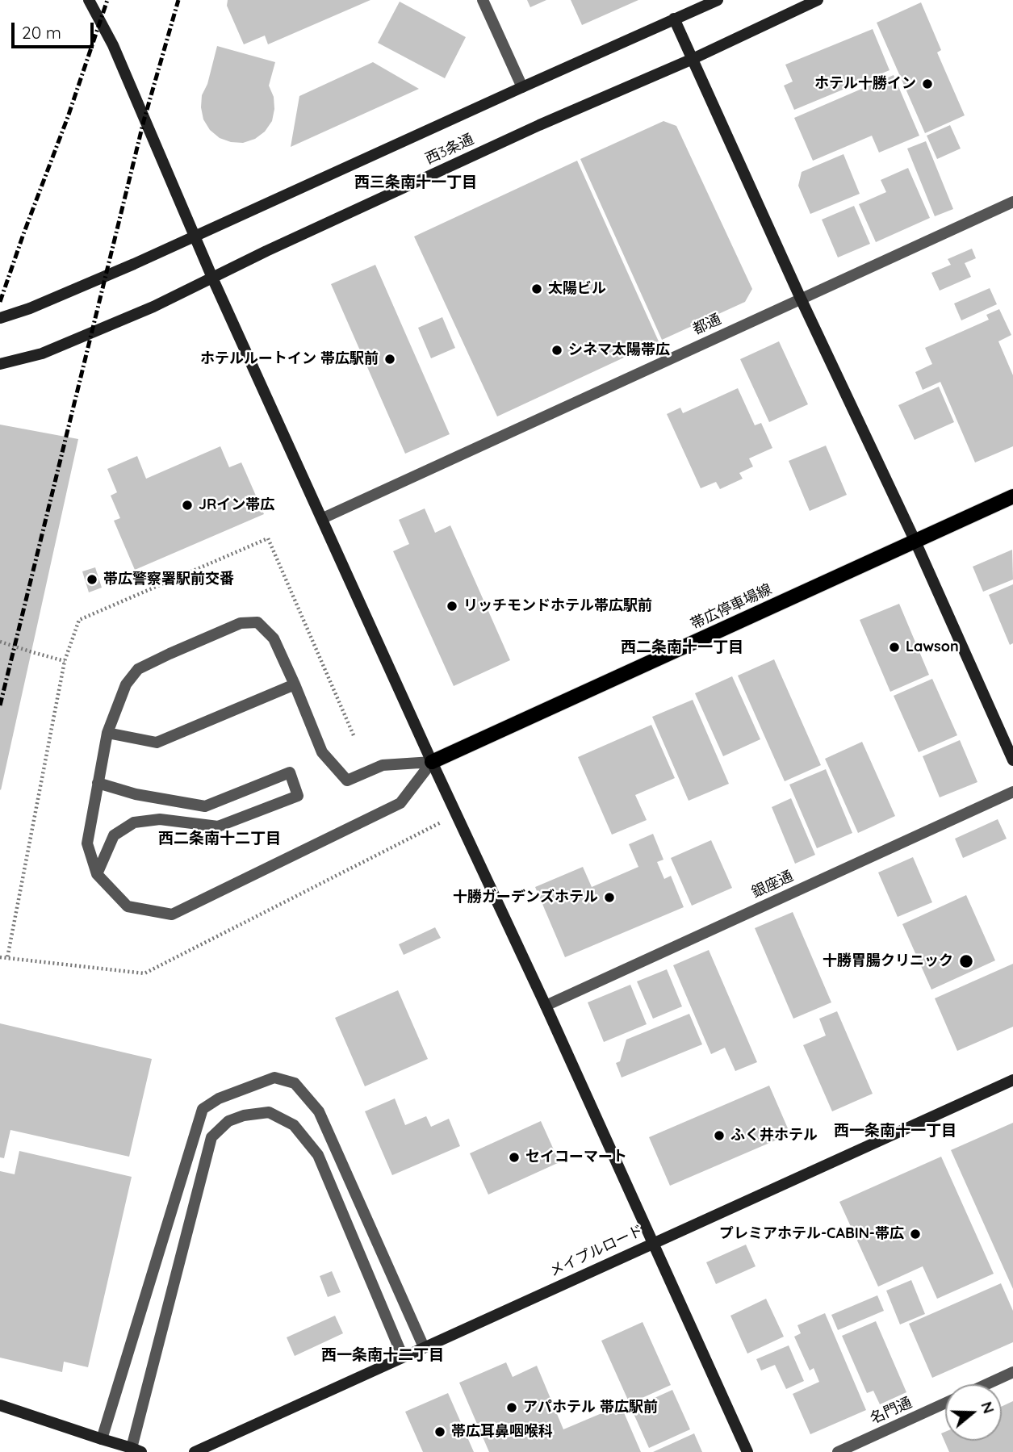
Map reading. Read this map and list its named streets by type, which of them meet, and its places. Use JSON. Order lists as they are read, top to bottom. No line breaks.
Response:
{"streets":{"main road":["帯広停車場線"],"street":["西3条通","都通","銀座通","メイプルロード","名門通"]},"districts":["西三条南十一丁目","西二条南十一丁目","西二条南十二丁目","西一条南十一丁目","西一条南十二丁目"],"places":["ホテル十勝イン","太陽ビル","シネマ太陽帯広","ホテルルートイン 帯広駅前","JRイン帯広","帯広警察署駅前交番","リッチモンドホテル帯広駅前","Lawson","十勝ガーデンズホテル","十勝胃腸クリニック","ふく井ホテル","セイコーマート","プレミアホテル-CABIN-帯広","アパホテル 帯広駅前","帯広耳鼻咽喉科"],"scale_bar":"20 m","north":"right"}
